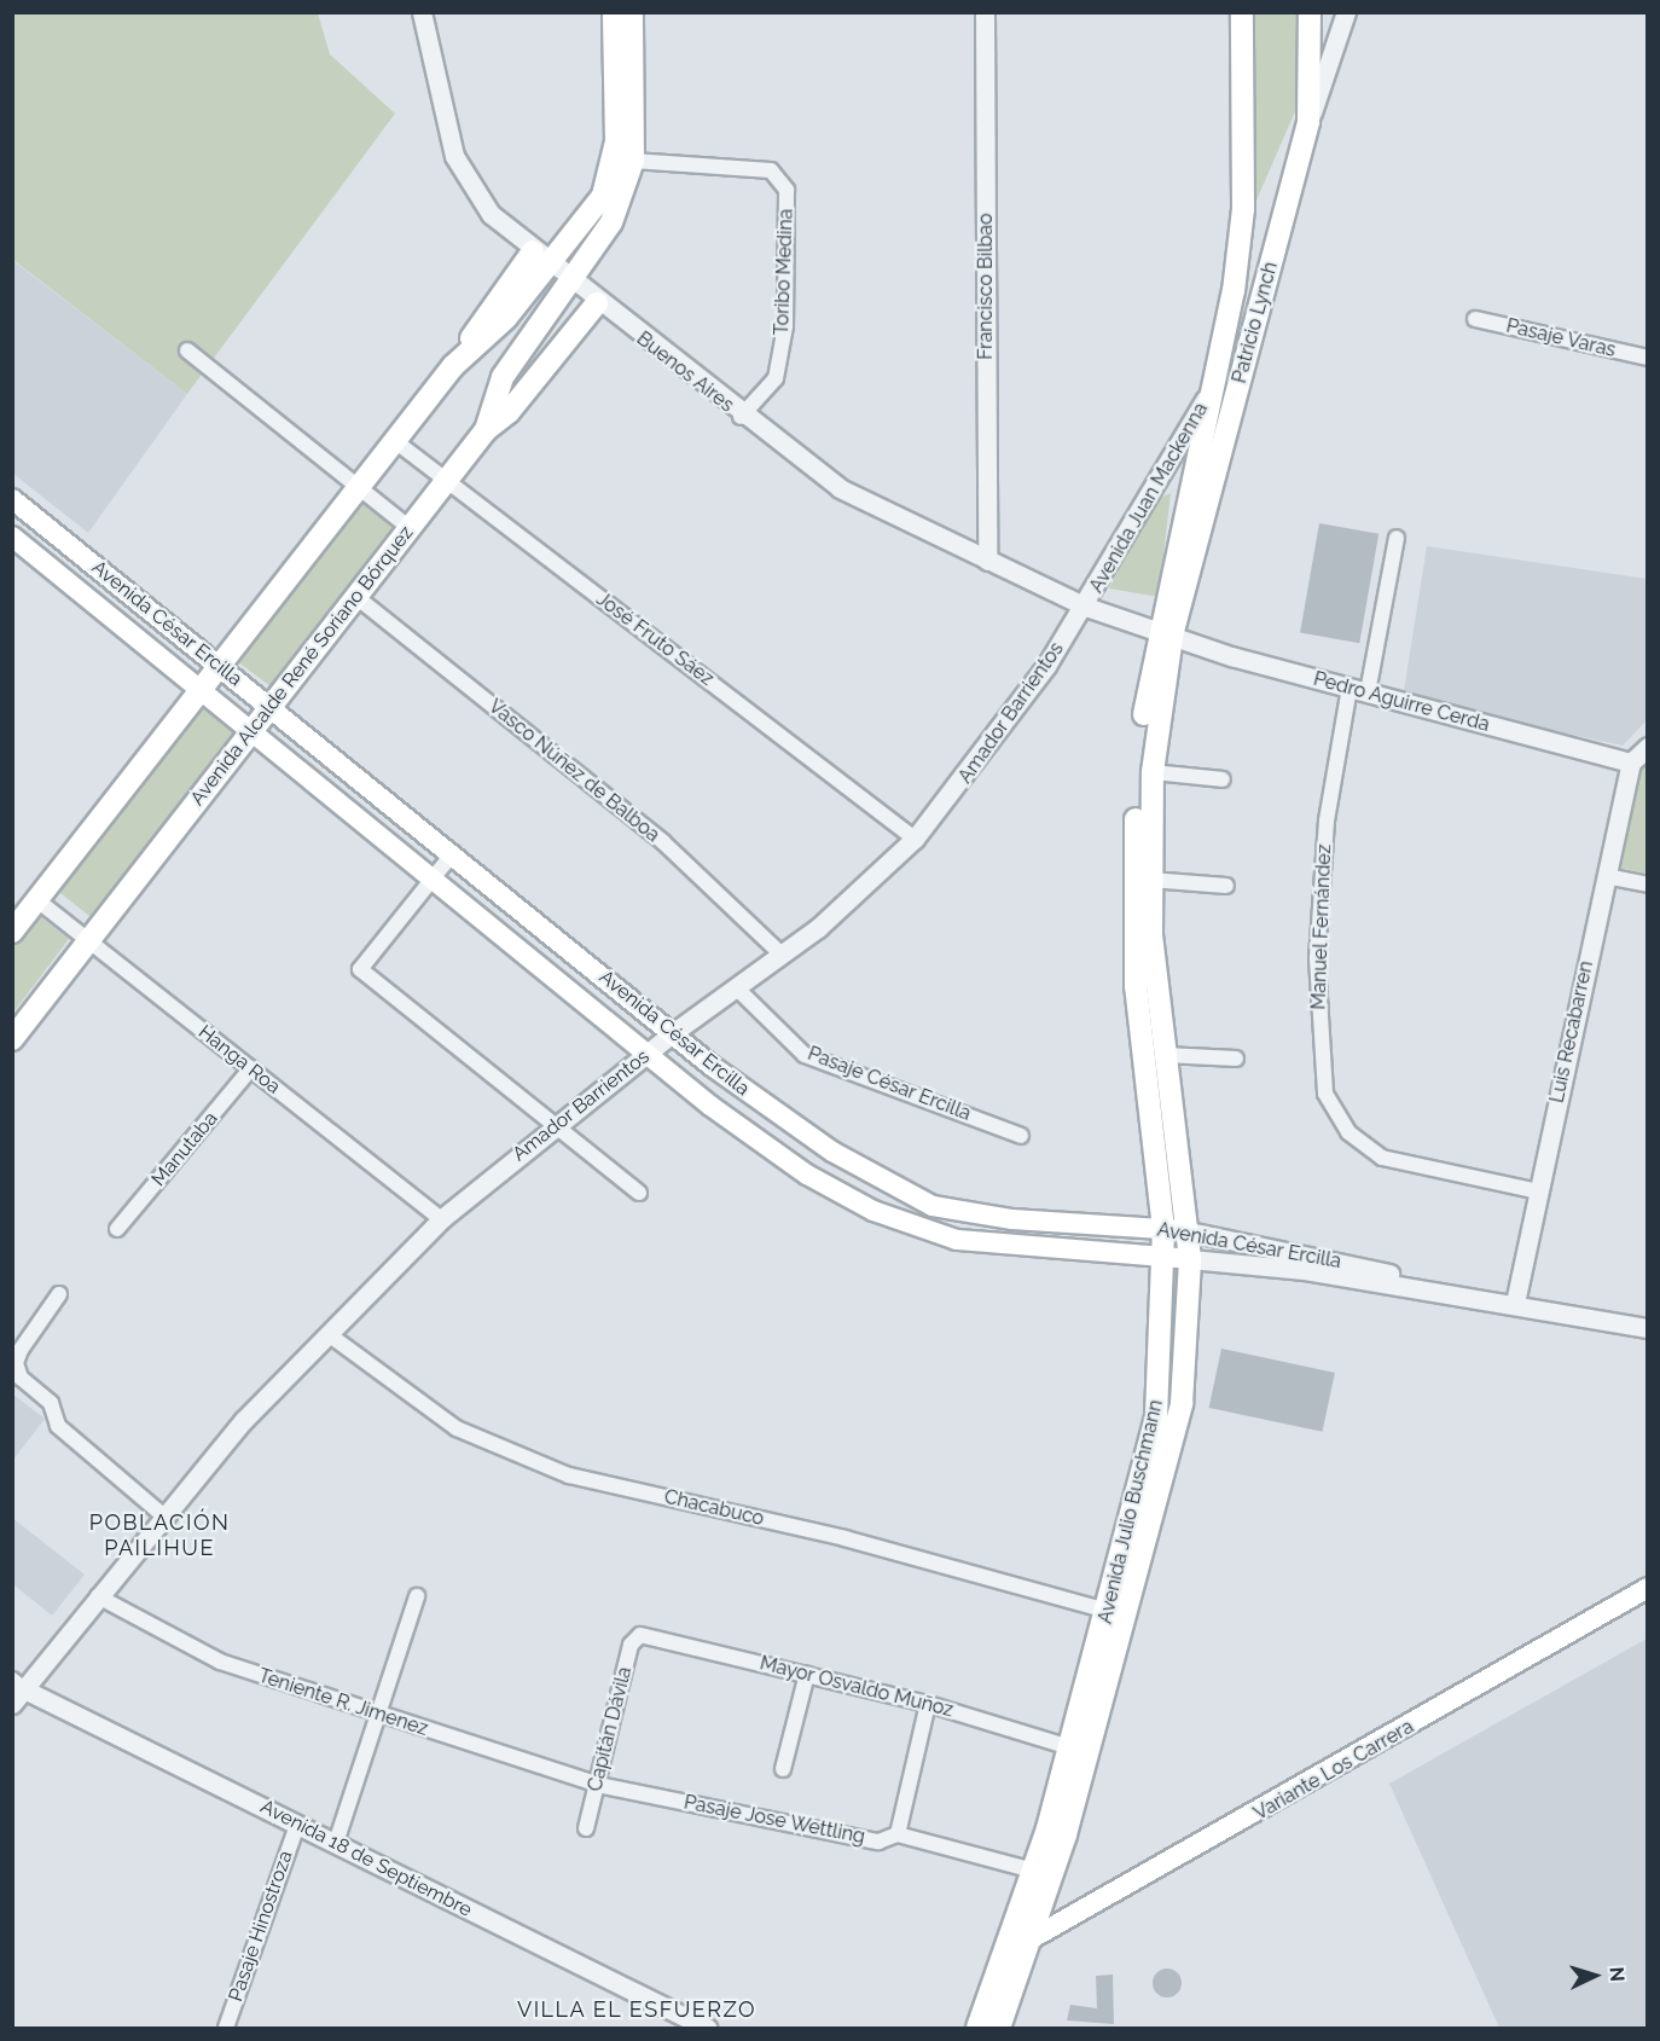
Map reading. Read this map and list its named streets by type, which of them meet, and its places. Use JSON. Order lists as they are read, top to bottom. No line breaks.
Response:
{"streets":{"main road":["Patricio Lynch","Avenida Juan Mackenna","Avenida César Ercilla","Avenida Alcalde René Soriano Bórquez","Avenida Julio Buschmann","Variante Los Carrera"],"street":["Toribo Medina","Francisco Bilbao","Pasaje Varas","Buenos Aires","José Fruto Sáez","Pedro Aguirre Cerda","Amador Barrientos","Vasco Núñez de Balboa","Manuel Fernández","Luis Recabarren","Hanga Roa","Pasaje César Ercilla","Manutaba","Chacabuco","Mayor Osvaldo Muñoz","Teniente R. Jimenez","Capitán Dávila","Pasaje Jose Wettling","Avenida 18 de Septiembre","Pasaje Hinostroza"]},"crossings":[["Toribo Medina","Buenos Aires"],["Toribo Medina","Avenida Alcalde René Soriano Bórquez"],["Francisco Bilbao","Buenos Aires"],["Patricio Lynch","Buenos Aires"],["Patricio Lynch","Avenida Juan Mackenna"],["Patricio Lynch","Pedro Aguirre Cerda"],["Patricio Lynch","Avenida Julio Buschmann"],["Buenos Aires","Avenida Juan Mackenna"],["Buenos Aires","Avenida Alcalde René Soriano Bórquez"],["Buenos Aires","Pedro Aguirre Cerda"],["Buenos Aires","Amador Barrientos"],["Buenos Aires","Avenida Julio Buschmann"],["Avenida Juan Mackenna","Pedro Aguirre Cerda"],["Avenida Juan Mackenna","Amador Barrientos"],["Avenida Juan Mackenna","Avenida Julio Buschmann"],["Avenida César Ercilla","Avenida Alcalde René Soriano Bórquez"],["Avenida César Ercilla","Amador Barrientos"],["Avenida César Ercilla","Luis Recabarren"],["Avenida César Ercilla","Avenida Julio Buschmann"],["José Fruto Sáez","Avenida Alcalde René Soriano Bórquez"],["José Fruto Sáez","Amador Barrientos"],["Avenida Alcalde René Soriano Bórquez","Vasco Núñez de Balboa"],["Avenida Alcalde René Soriano Bórquez","Hanga Roa"],["Pedro Aguirre Cerda","Manuel Fernández"],["Pedro Aguirre Cerda","Luis Recabarren"],["Pedro Aguirre Cerda","Avenida Julio Buschmann"],["Amador Barrientos","Vasco Núñez de Balboa"],["Amador Barrientos","Hanga Roa"],["Amador Barrientos","Pasaje César Ercilla"],["Amador Barrientos","Chacabuco"],["Amador Barrientos","Teniente R. Jimenez"],["Amador Barrientos","Avenida 18 de Septiembre"],["Manuel Fernández","Luis Recabarren"],["Hanga Roa","Manutaba"],["Chacabuco","Avenida Julio Buschmann"],["Avenida Julio Buschmann","Mayor Osvaldo Muñoz"],["Avenida Julio Buschmann","Variante Los Carrera"],["Avenida Julio Buschmann","Pasaje Jose Wettling"],["Mayor Osvaldo Muñoz","Capitán Dávila"],["Teniente R. Jimenez","Capitán Dávila"],["Teniente R. Jimenez","Pasaje Jose Wettling"],["Capitán Dávila","Pasaje Jose Wettling"],["Avenida 18 de Septiembre","Pasaje Hinostroza"]],"districts":["POBLACIÓN PAILIHUE","VILLA EL ESFUERZO"],"north":"right"}
